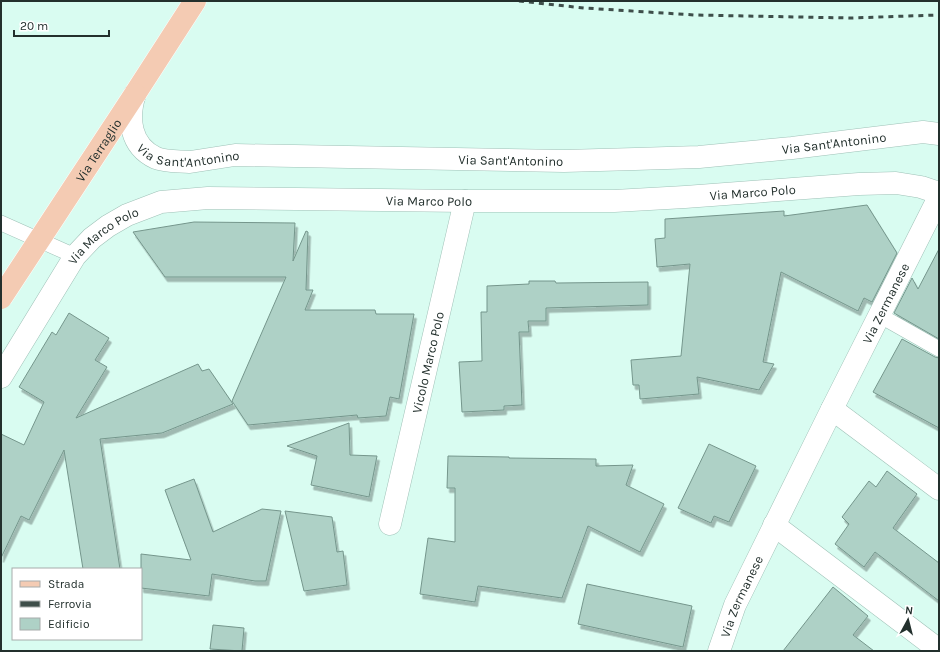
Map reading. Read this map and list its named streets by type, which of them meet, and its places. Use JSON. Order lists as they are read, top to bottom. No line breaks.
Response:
{"streets":{"main road":["Via Terraglio"],"street":["Via Sant'Antonino","Via Marco Polo","Via Zermanese","Vicolo Marco Polo"]},"crossings":[["Via Sant'Antonino","Via Terraglio"],["Via Marco Polo","Vicolo Marco Polo"]],"legend":["Strada","Ferrovia","Edificio"],"scale_bar":"20 m","north":"top"}
